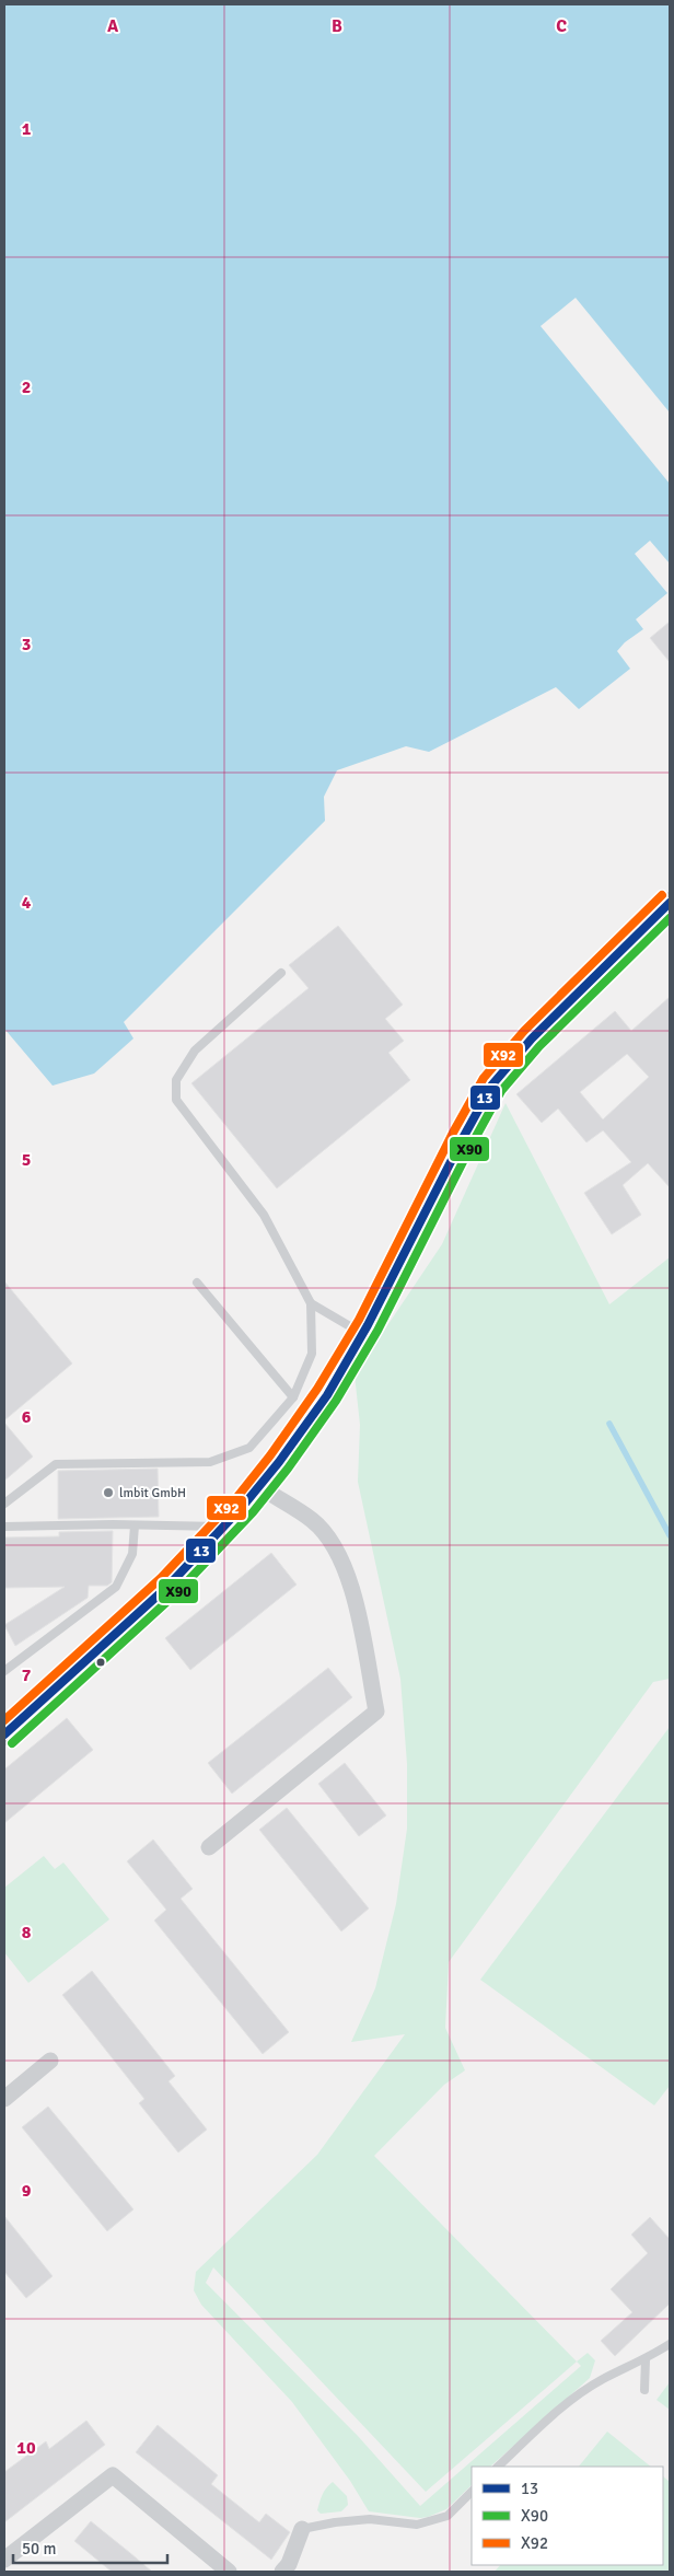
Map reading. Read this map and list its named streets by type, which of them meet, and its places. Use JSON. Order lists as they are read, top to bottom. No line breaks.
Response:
{"places":["lmbit GmbH"],"lines":["transit line X92","transit line 13","transit line X90"],"legend":["13","X90","X92"],"scale_bar":"50 m","grid":{"columns":["A","B","C"],"rows":["1","2","3","4","5","6","7","8","9","10"]}}
